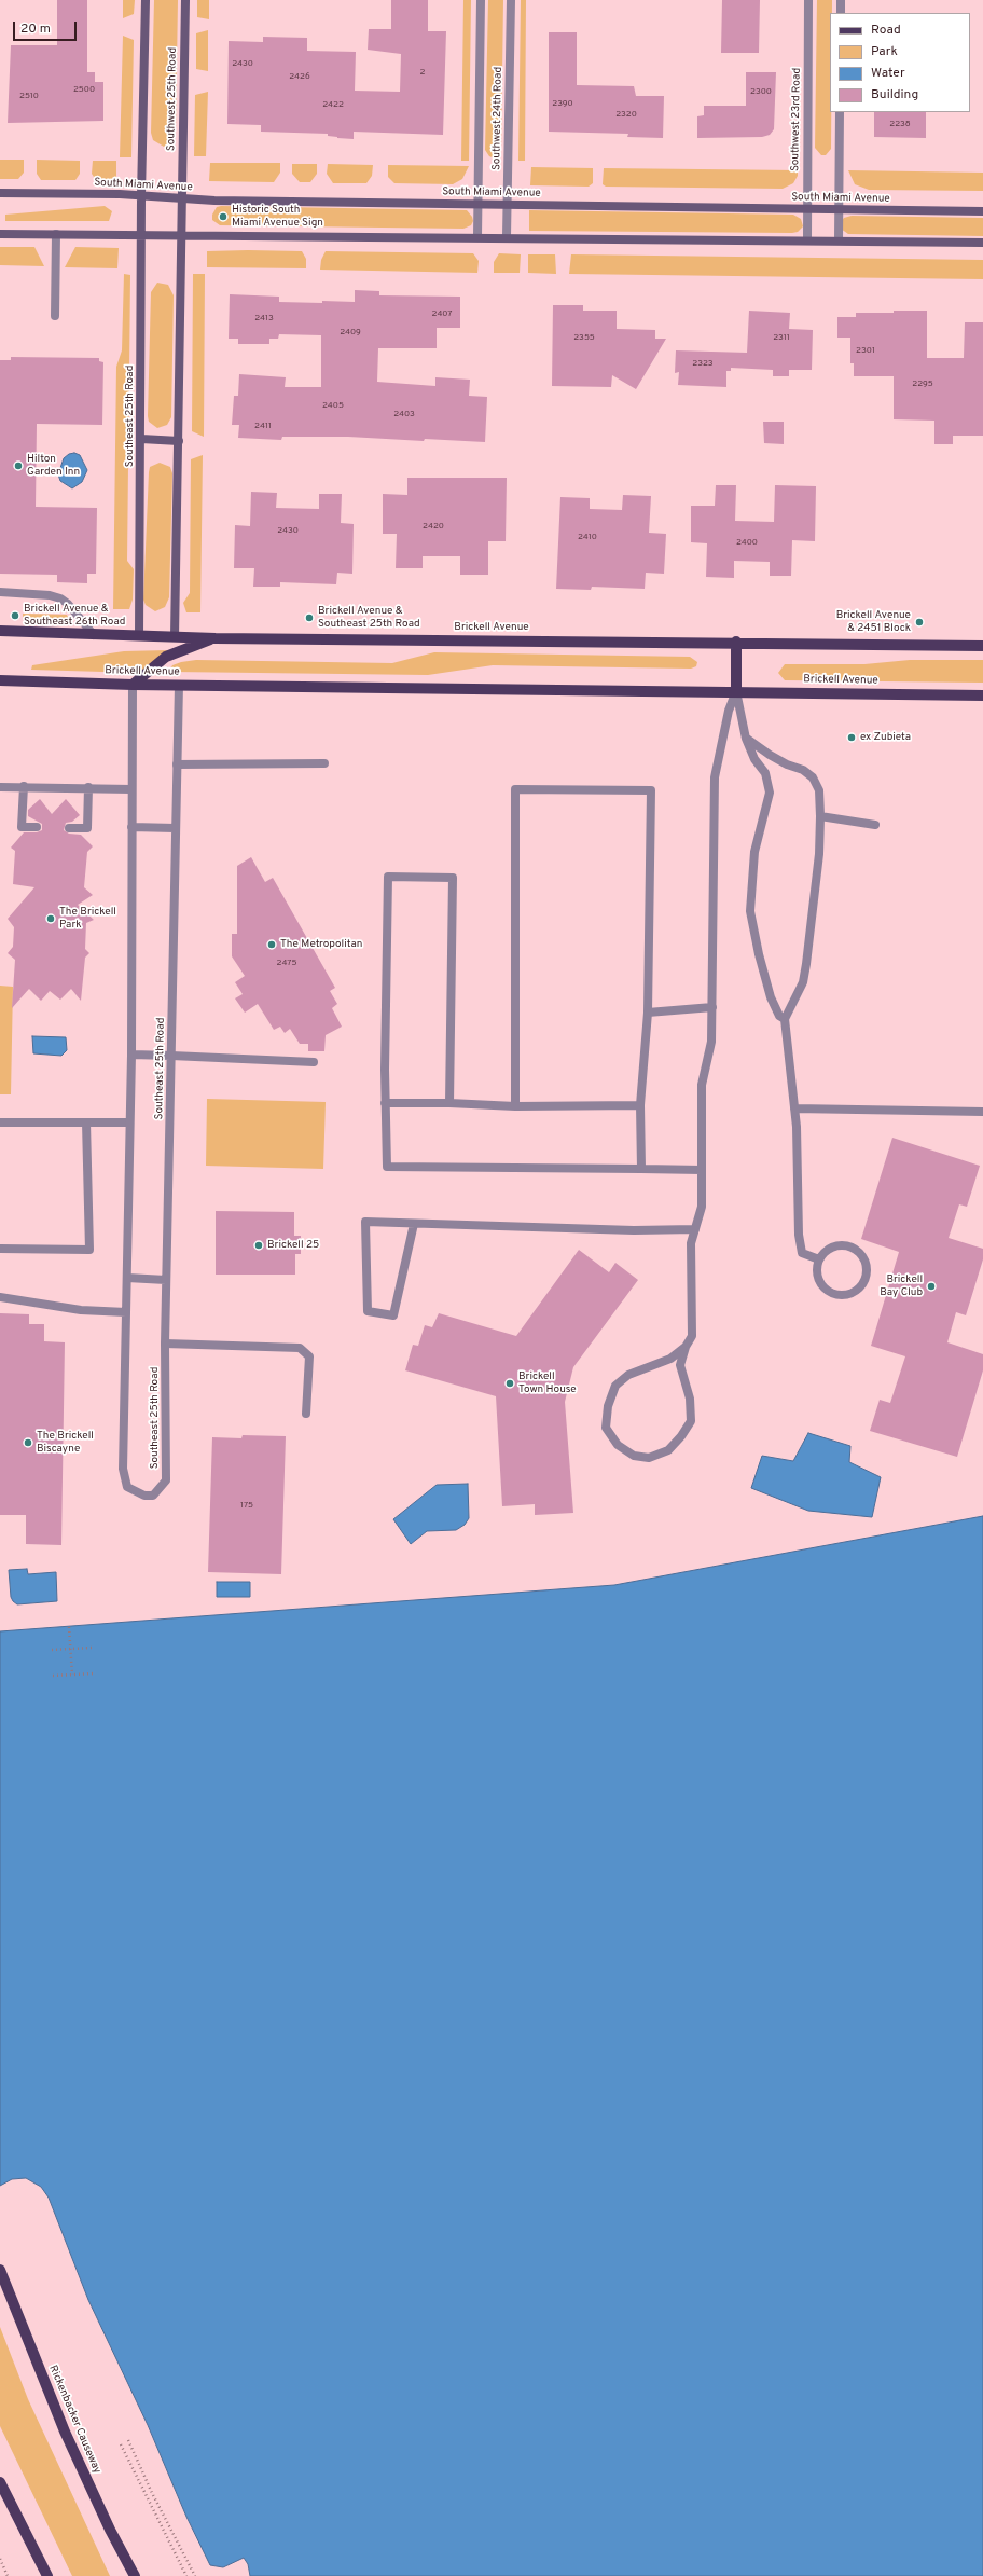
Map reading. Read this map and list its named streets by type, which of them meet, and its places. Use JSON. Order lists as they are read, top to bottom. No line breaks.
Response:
{"streets":{"main road":["Southwest 25th Road","South Miami Avenue","Southeast 25th Road","Brickell Avenue","Rickenbacker Causeway"],"street":["Southwest 24th Road","Southwest 23rd Road"]},"crossings":[["Southwest 25th Road","South Miami Avenue"],["Southwest 24th Road","South Miami Avenue"],["Southwest 23rd Road","South Miami Avenue"],["South Miami Avenue","Southeast 25th Road"],["Southeast 25th Road","Brickell Avenue"]],"places":["Historic South Miami Avenue Sign","Hilton Garden Inn","Brickell Avenue & Southeast 26th Road","Brickell Avenue & Southeast 25th Road","Brickell Avenue & 2451 Block","ex Zubieta","The Brickell Park","The Metropolitan","Brickell 25","Brickell Bay Club","Brickell Town House","The Brickell Biscayne"],"house_numbers":["2430","2","2426","2500","2300","2510","2390","2422","2320","2238","2407","2413","2409","2355","2311","2301","2323","2295","2405","2403","2411","2420","2430","2410","2400","2475","175"],"legend":["Road","Park","Water","Building"],"scale_bar":"20 m"}
